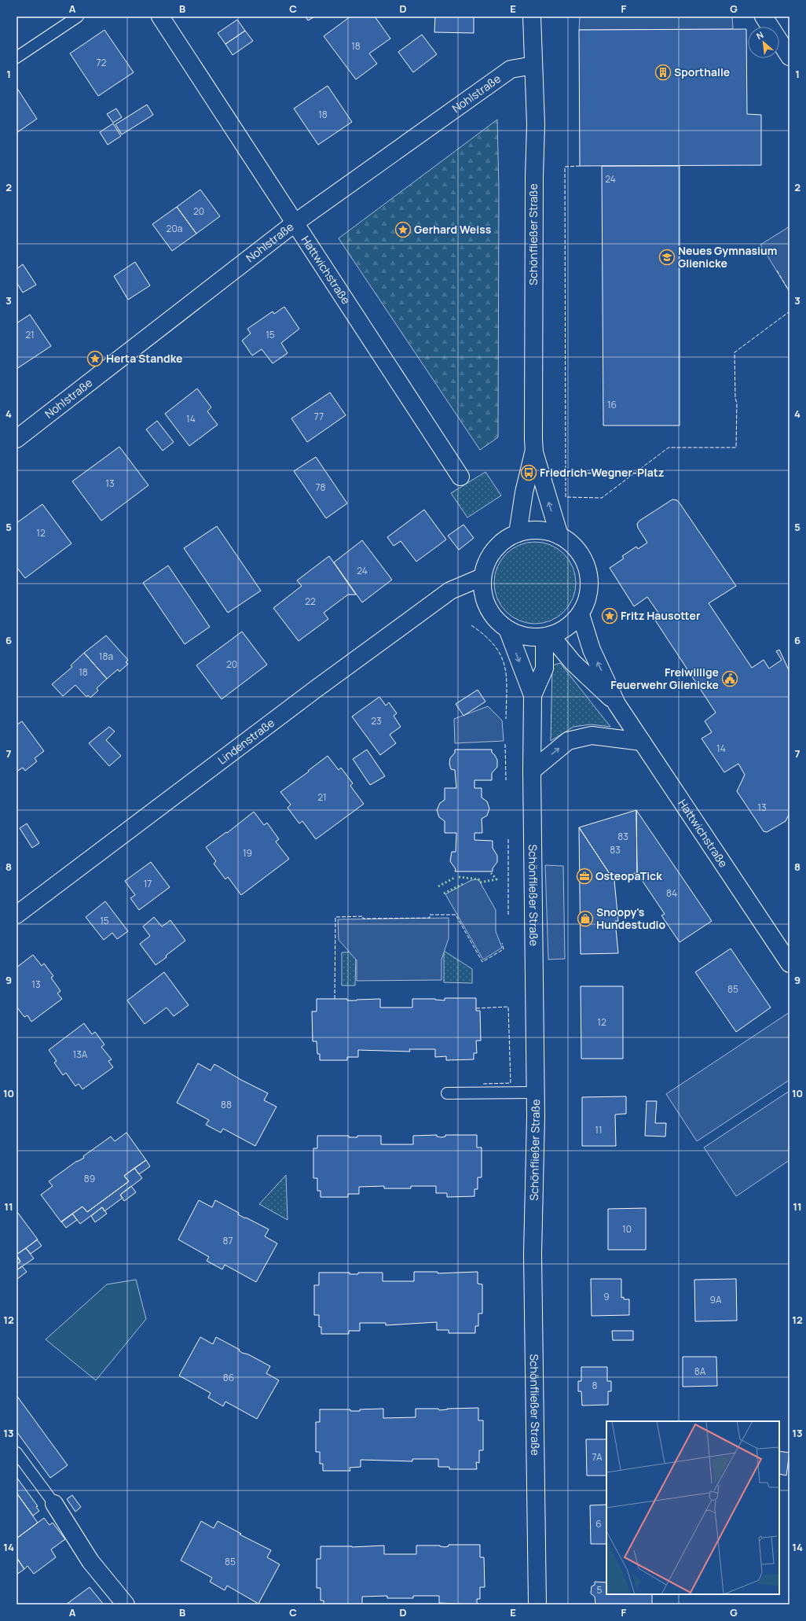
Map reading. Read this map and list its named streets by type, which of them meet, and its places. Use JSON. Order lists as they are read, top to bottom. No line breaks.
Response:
{"streets":{"street":["Nohlstraße","Schönfließer Straße","Hattwichstraße","Lindenstraße"]},"crossings":[["Nohlstraße","Schönfließer Straße"],["Nohlstraße","Hattwichstraße"],["Schönfließer Straße","Hattwichstraße"],["Schönfließer Straße","Lindenstraße"],["Hattwichstraße","Lindenstraße"]],"places":{"building":["Sporthalle"],"place":["Gerhard Weiss","Herta Standke","Fritz Hausotter"],"school or university":["Neues Gymnasium Glienicke"],"bus stop":["Friedrich-Wegner-Platz"],"public building":["Freiwillige Feuerwehr Glienicke"],"office":["OsteopaTick"],"shop":["Snoopy's Hundestudio"]},"house_numbers":["18","72","18","24","20","20a","21","15","16","77","14","13","78","12","24","22","18a","20","18","23","14","21","13","83","83","19","17","84","15","13","85","12","13A","88","11","89","10","87","9","9A","8A","86","8","7A","6","85","5"],"north":"top left","grid":{"columns":["A","B","C","D","E","F","G"],"rows":["1","2","3","4","5","6","7","8","9","10","11","12","13","14"]}}
